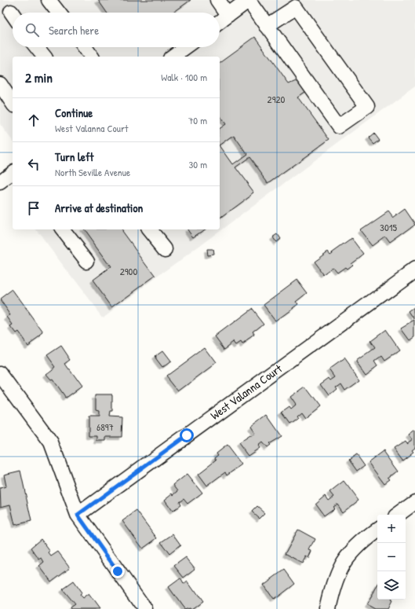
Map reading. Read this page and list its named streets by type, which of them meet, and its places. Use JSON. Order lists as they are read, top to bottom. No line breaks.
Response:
{"streets":{"street":["West Valanna Court"]},"house_numbers":["2920","3015","2900","6897"],"page":{"search":"Search here","heading":["2 min","Walk · 100 m"],"list":[["Continue","West Valanna Court","70 m"],["Turn left","North Seville Avenue","30 m"],"Arrive at destination"],"map_buttons":["+","−"]}}
